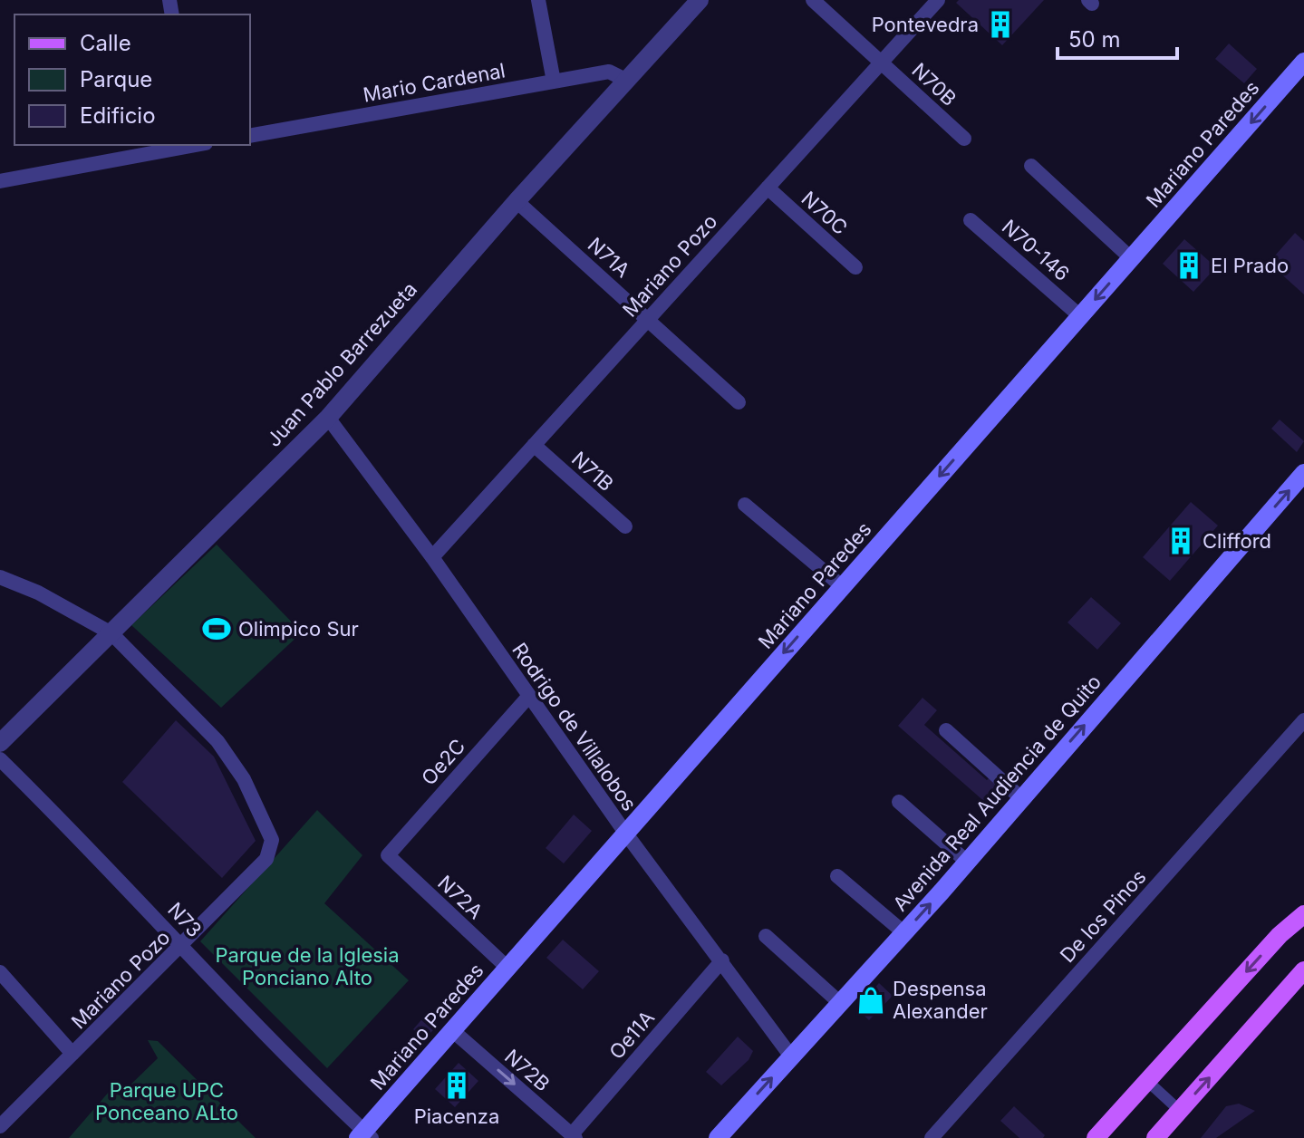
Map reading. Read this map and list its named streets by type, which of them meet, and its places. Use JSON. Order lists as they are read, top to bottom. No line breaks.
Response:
{"streets":{"main road":["Mariano Paredes","Avenida Real Audiencia de Quito"],"street":["Mario Cardenal","N70B","N70C","N70-146","N71A","Mariano Pozo","Juan Pablo Barrezueta","N71B","Rodrigo de Villalobos","Oe2C","N72A","De los Pinos","N73","Oe11A","N72B"]},"crossings":[["Mario Cardenal","Juan Pablo Barrezueta"],["N70B","Mariano Pozo"],["Mariano Paredes","N70-146"],["Mariano Paredes","Rodrigo de Villalobos"],["Mariano Paredes","N72A"],["Mariano Paredes","N73"],["Mariano Paredes","N72B"],["N70C","Mariano Pozo"],["N71A","Mariano Pozo"],["N71A","Juan Pablo Barrezueta"],["Mariano Pozo","Juan Pablo Barrezueta"],["Mariano Pozo","N71B"],["Mariano Pozo","Rodrigo de Villalobos"],["Mariano Pozo","N73"],["Juan Pablo Barrezueta","Rodrigo de Villalobos"],["Rodrigo de Villalobos","Oe2C"],["Rodrigo de Villalobos","Avenida Real Audiencia de Quito"],["Rodrigo de Villalobos","Oe11A"],["Oe2C","N72A"],["Oe11A","N72B"]],"one_way":["Mariano Paredes","Avenida Real Audiencia de Quito","N72B"],"parks":["Parque de la Iglesia Ponciano Alto","Parque UPC Ponceano ALto"],"places":{"building":["Pontevedra","El Prado","Clifford","Piacenza"],"sports":["Olimpico Sur"],"shop":["Despensa Alexander"]},"legend":["Calle","Parque","Edificio"],"scale_bar":"50 m"}
